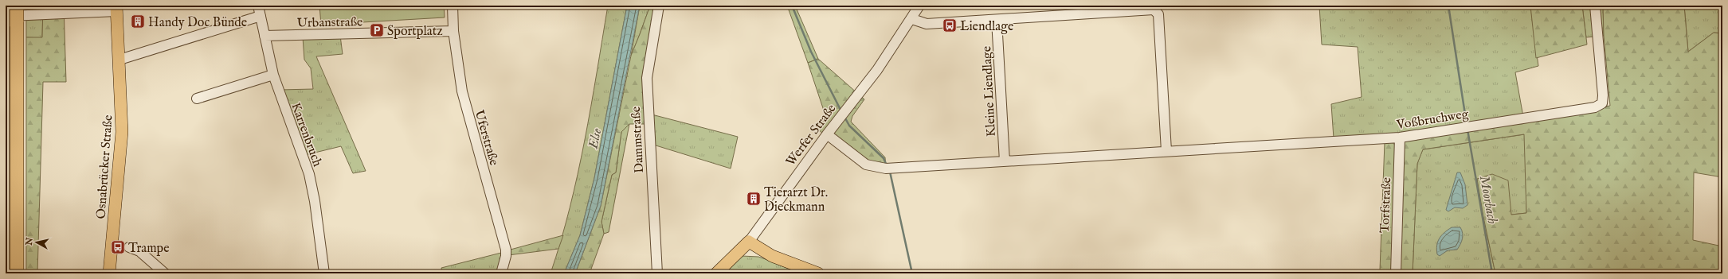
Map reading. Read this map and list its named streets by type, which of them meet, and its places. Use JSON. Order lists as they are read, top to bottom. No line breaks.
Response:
{"streets":{"main road":["Werfer Straße","Osnabrücker Straße"],"street":["Urbanstraße","Kleine Liendlage","Voßbruchweg","Karrenbruch","Uferstraße","Dammstraße","Torfstraße"]},"crossings":[["Urbanstraße","Karrenbruch"],["Urbanstraße","Uferstraße"],["Voßbruchweg","Torfstraße"]],"water":["Else","Moorbach"],"places":{"building":["Handy Doc Bünde","Tierarzt Dr. Dieckmann"],"bus stop":["Liendlage","Trampe"],"parking":["Sportplatz"]},"north":"left"}
